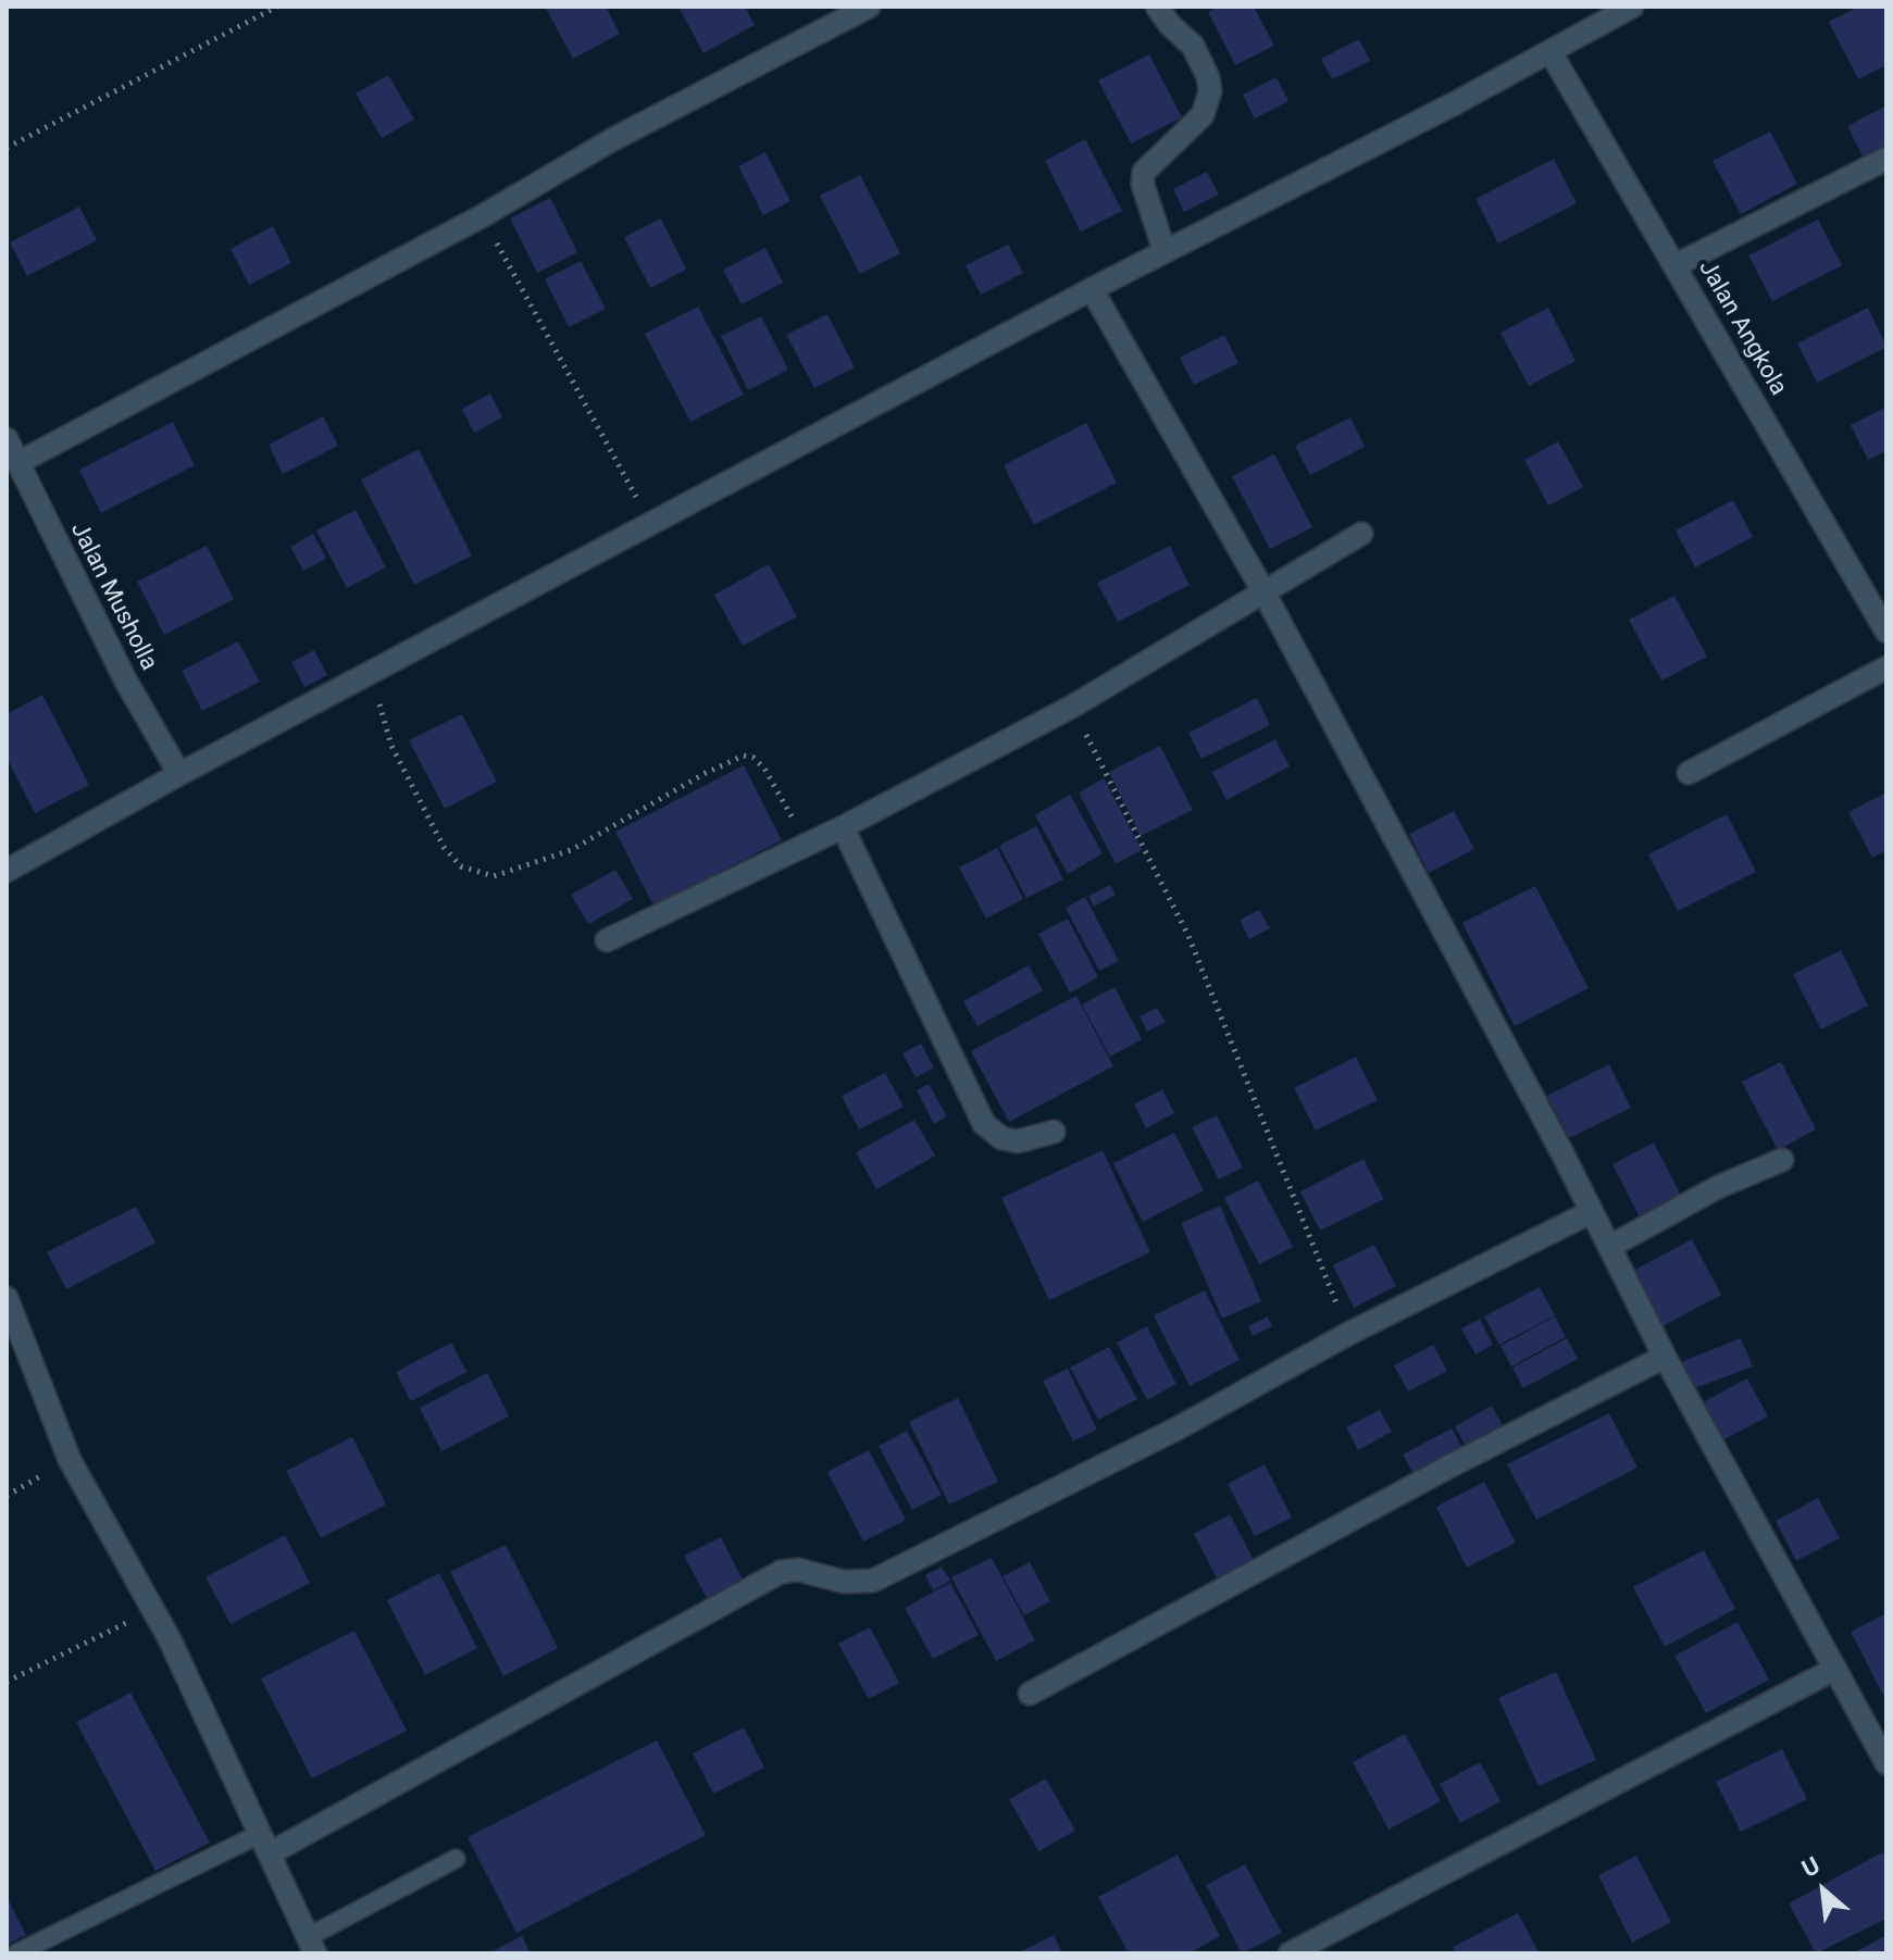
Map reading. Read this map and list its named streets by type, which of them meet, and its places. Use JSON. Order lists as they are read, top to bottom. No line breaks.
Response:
{"streets":{"street":["Jalan Angkola","Jalan Musholla"]},"north":"top left"}
